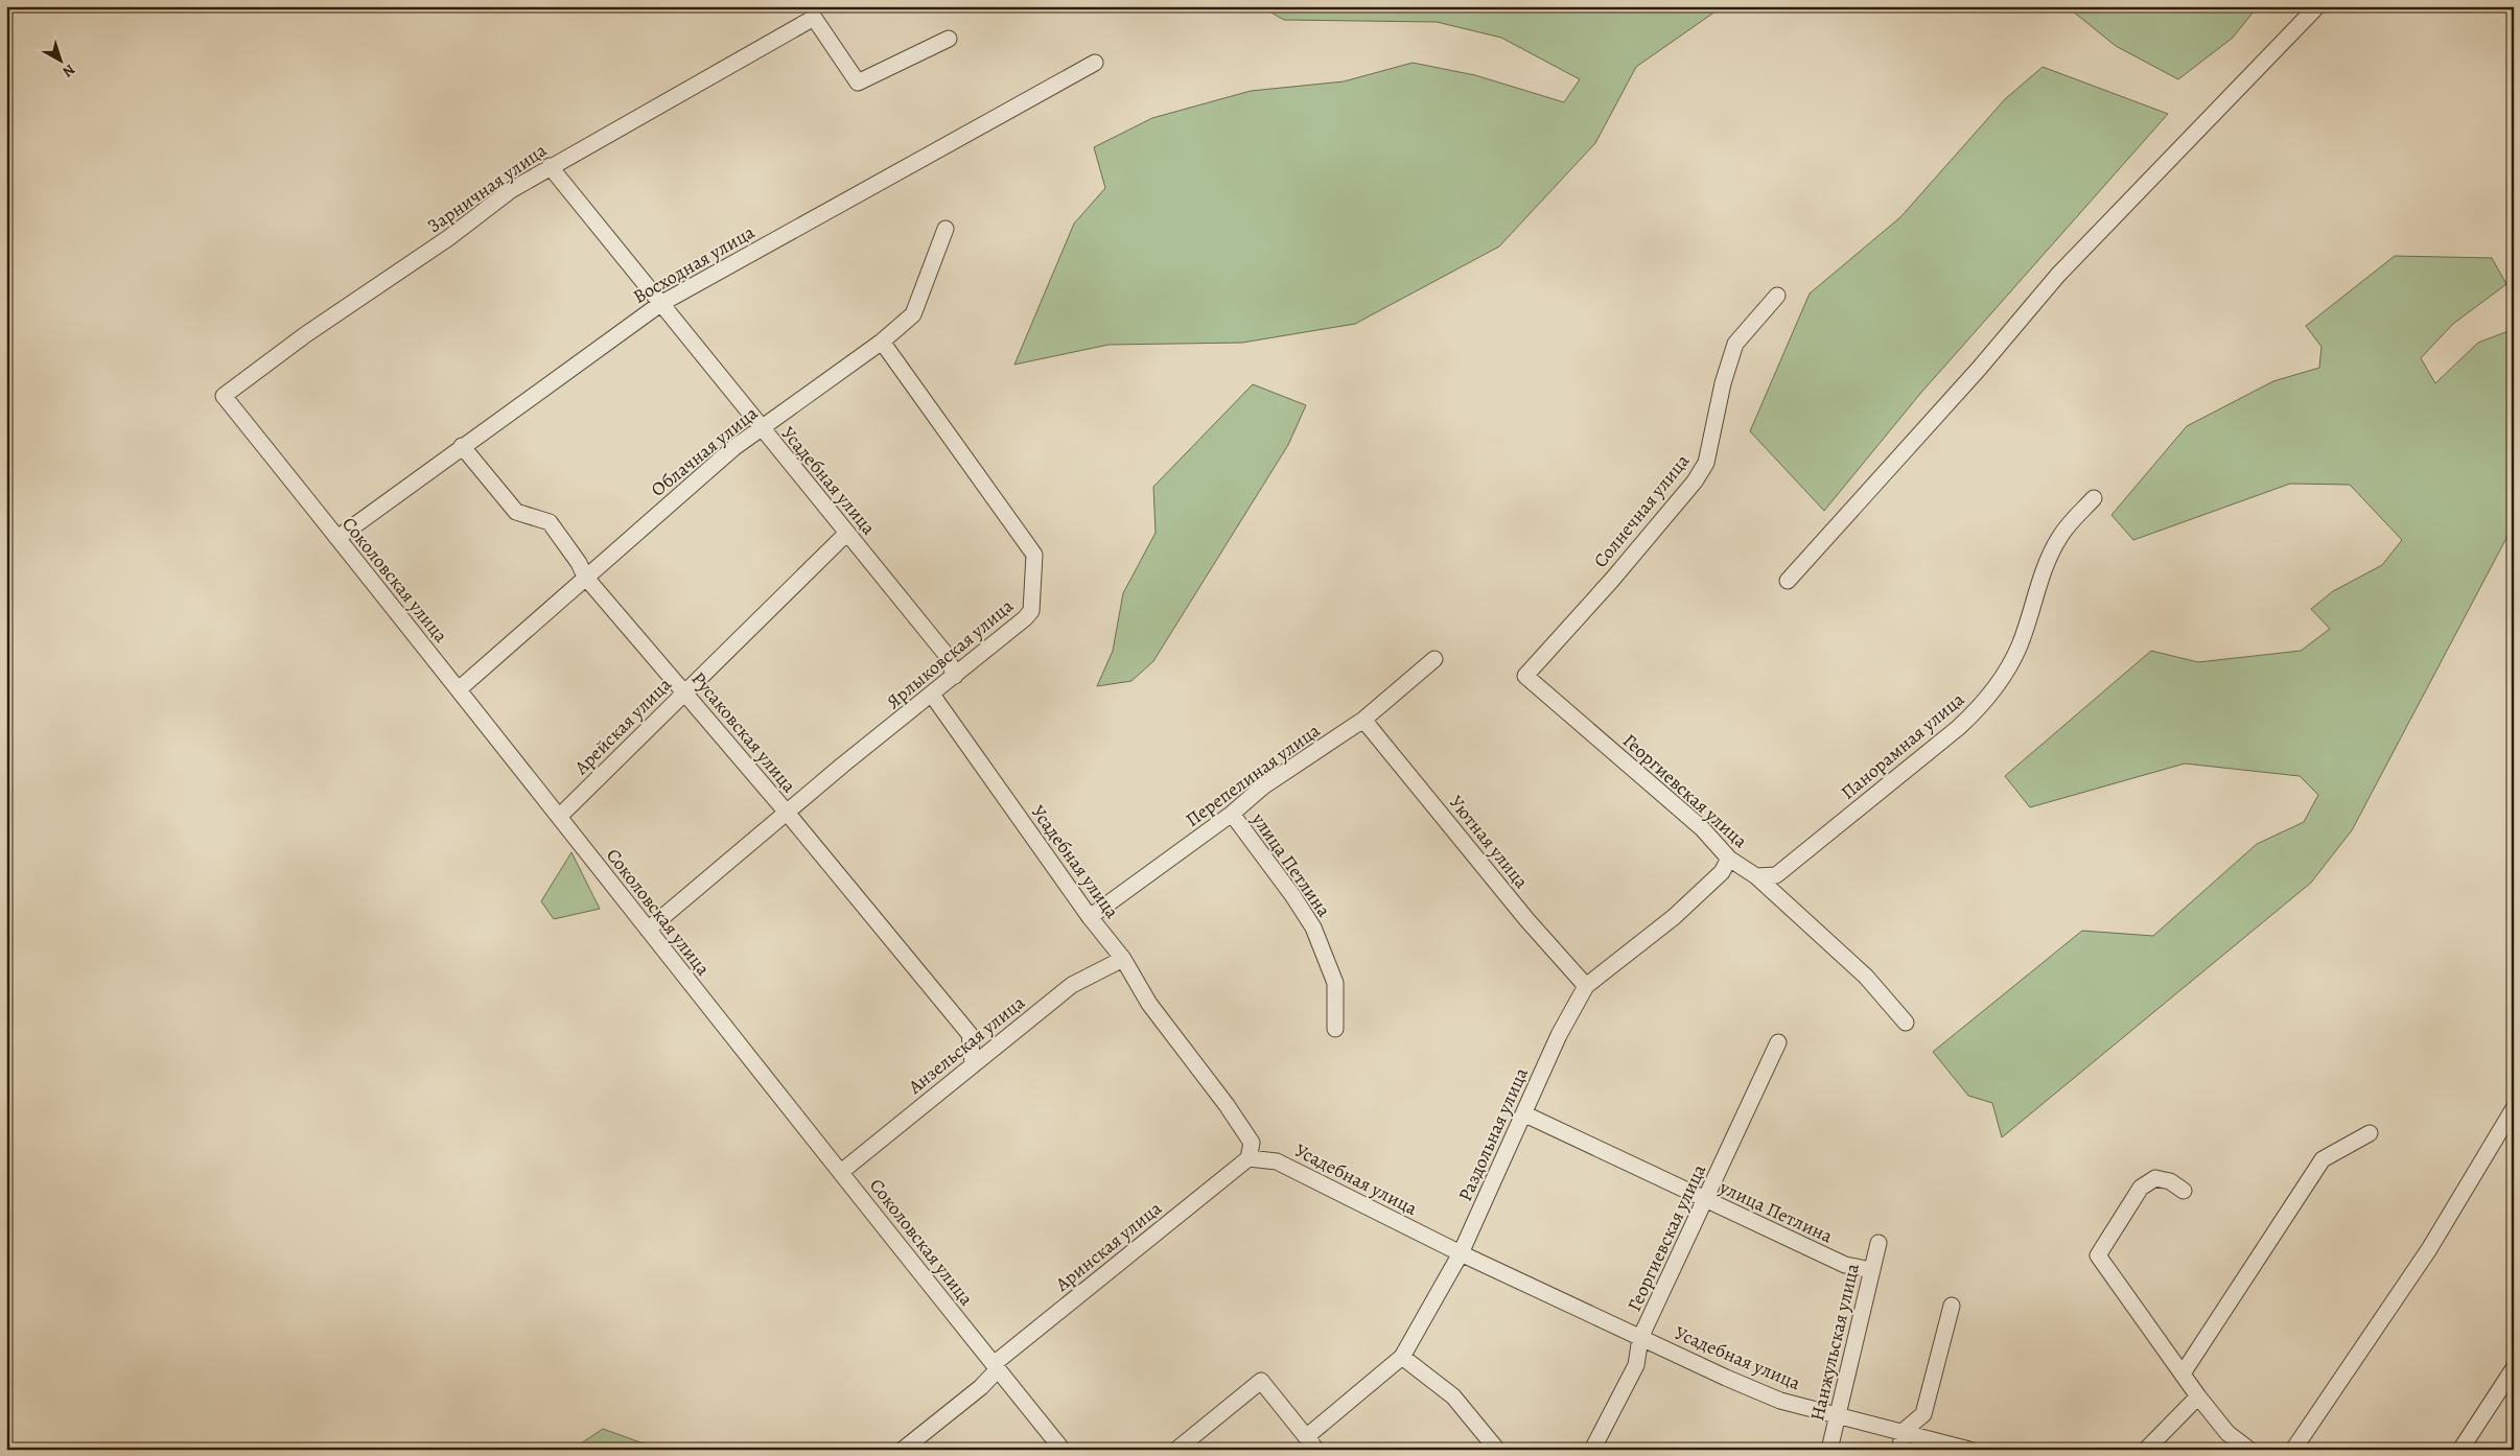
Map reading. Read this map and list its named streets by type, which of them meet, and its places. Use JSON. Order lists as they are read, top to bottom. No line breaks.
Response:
{"streets":{"street":["Зарничная улица","Восходная улица","Облачная улица","Усадебная улица","Солнечная улица","Соколовская улица","Ярлыковская улица","Арейская улица","Русаковская улица","Панорамная улица","Перепелиная улица","Георгиевская улица","Уютная улица","улица Петлина","Анзельская улица","Раздольная улица","Аринская улица","Нанжульская улица"]},"crossings":[["Зарничная улица","Усадебная улица"],["Зарничная улица","Соколовская улица"],["Восходная улица","Усадебная улица"],["Восходная улица","Соколовская улица"],["Восходная улица","Русаковская улица"],["Облачная улица","Усадебная улица"],["Облачная улица","Соколовская улица"],["Облачная улица","Ярлыковская улица"],["Облачная улица","Русаковская улица"],["Усадебная улица","Ярлыковская улица"],["Усадебная улица","Арейская улица"],["Усадебная улица","Перепелиная улица"],["Усадебная улица","Георгиевская улица"],["Усадебная улица","Анзельская улица"],["Усадебная улица","Раздольная улица"],["Усадебная улица","Аринская улица"],["Усадебная улица","Нанжульская улица"],["Солнечная улица","Георгиевская улица"],["Соколовская улица","Ярлыковская улица"],["Соколовская улица","Арейская улица"],["Соколовская улица","Анзельская улица"],["Соколовская улица","Аринская улица"],["Ярлыковская улица","Русаковская улица"],["Арейская улица","Русаковская улица"],["Русаковская улица","Анзельская улица"],["Панорамная улица","Георгиевская улица"],["Перепелиная улица","Уютная улица"],["Перепелиная улица","улица Петлина"],["Георгиевская улица","улица Петлина"],["Георгиевская улица","Раздольная улица"],["Уютная улица","Раздольная улица"],["улица Петлина","Раздольная улица"],["улица Петлина","Нанжульская улица"]],"north":"bottom right"}
